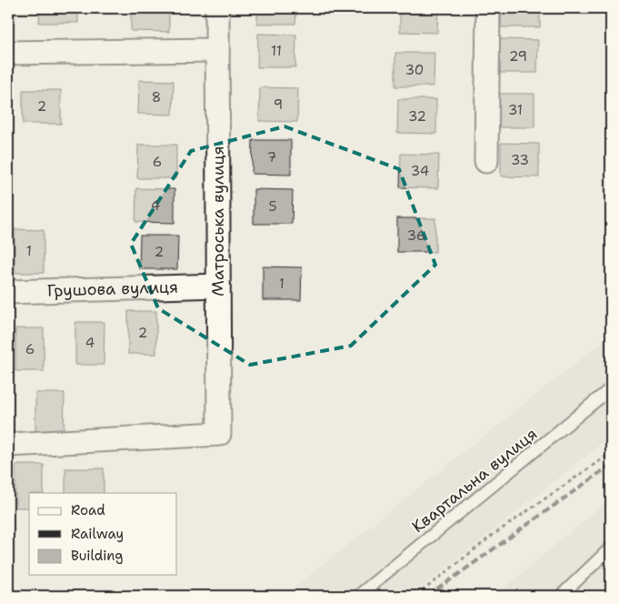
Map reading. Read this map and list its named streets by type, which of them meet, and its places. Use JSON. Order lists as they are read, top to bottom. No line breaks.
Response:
{"streets":{"street":["Матроська вулиця","Грушова вулиця"],"lane":["Квартальна вулиця"]},"crossings":[["Матроська вулиця","Грушова вулиця"]],"house_numbers":["11","29","30","8","9","2","31","32","7","33","6","34","4","5","36","1","2","1","2","4","6"],"legend":["Road","Railway","Building"]}
